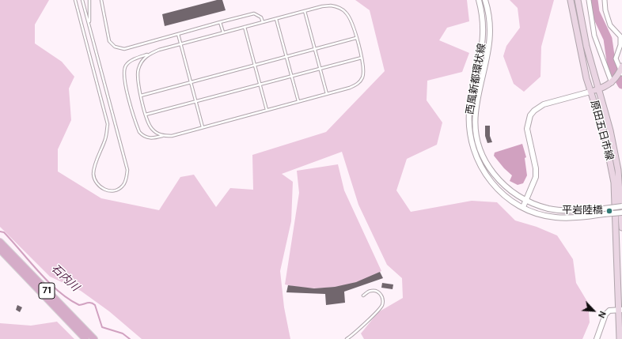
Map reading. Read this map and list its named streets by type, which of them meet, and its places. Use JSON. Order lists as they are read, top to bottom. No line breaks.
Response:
{"streets":{"main road":["原田五日市線","71"],"street":["西風新都環状線"]},"water":["石内川"],"places":["平岩陸橋"],"north":"bottom right"}
